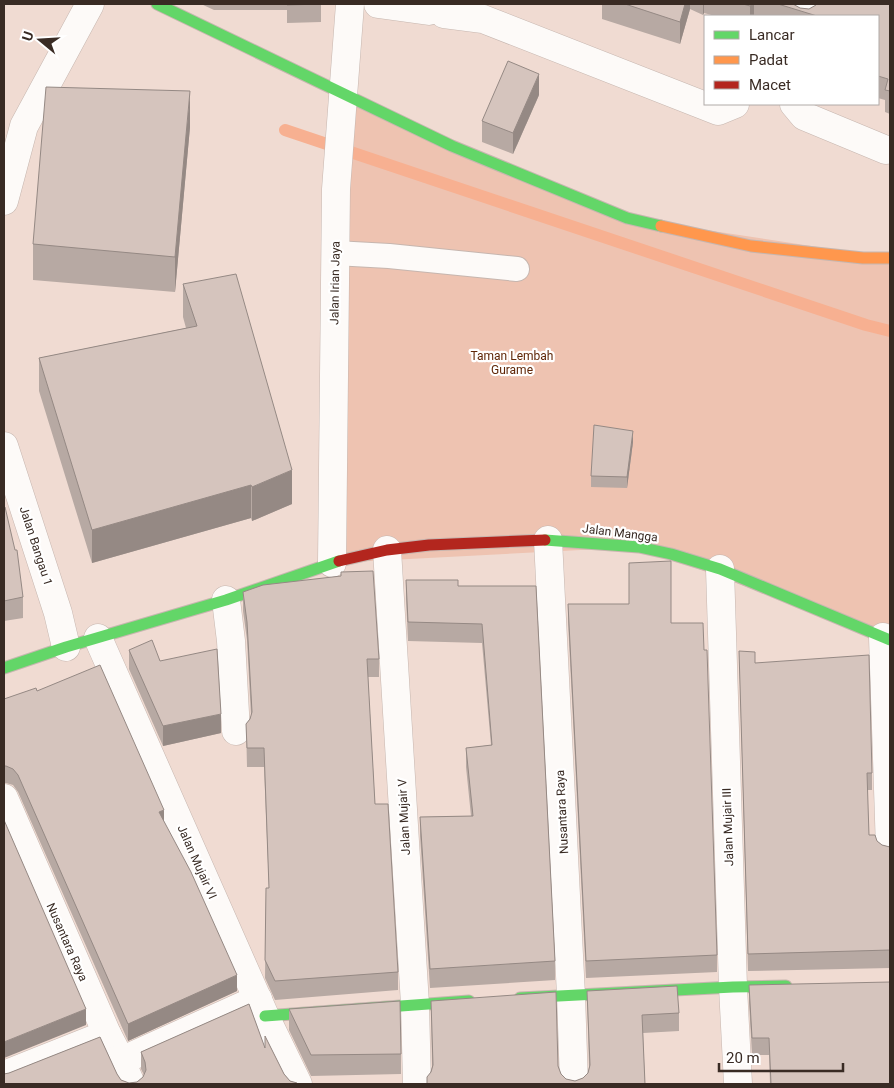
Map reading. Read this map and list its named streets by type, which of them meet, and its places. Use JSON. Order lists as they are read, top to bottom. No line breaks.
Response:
{"streets":{"street":["Jalan Irian Jaya","Jalan Mangga","Jalan Bangau 1","Nusantara Raya","Jalan Mujair V","Jalan Mujair III","Jalan Mujair VI"]},"crossings":[["Jalan Irian Jaya","Jalan Mangga"],["Jalan Mangga","Jalan Bangau 1"],["Jalan Mangga","Nusantara Raya"],["Jalan Mangga","Jalan Mujair V"],["Jalan Mangga","Jalan Mujair III"],["Jalan Mangga","Jalan Mujair VI"]],"parks":["Taman Lembah Gurame"],"legend":["Lancar","Padat","Macet"],"scale_bar":"20 m","north":"left"}
